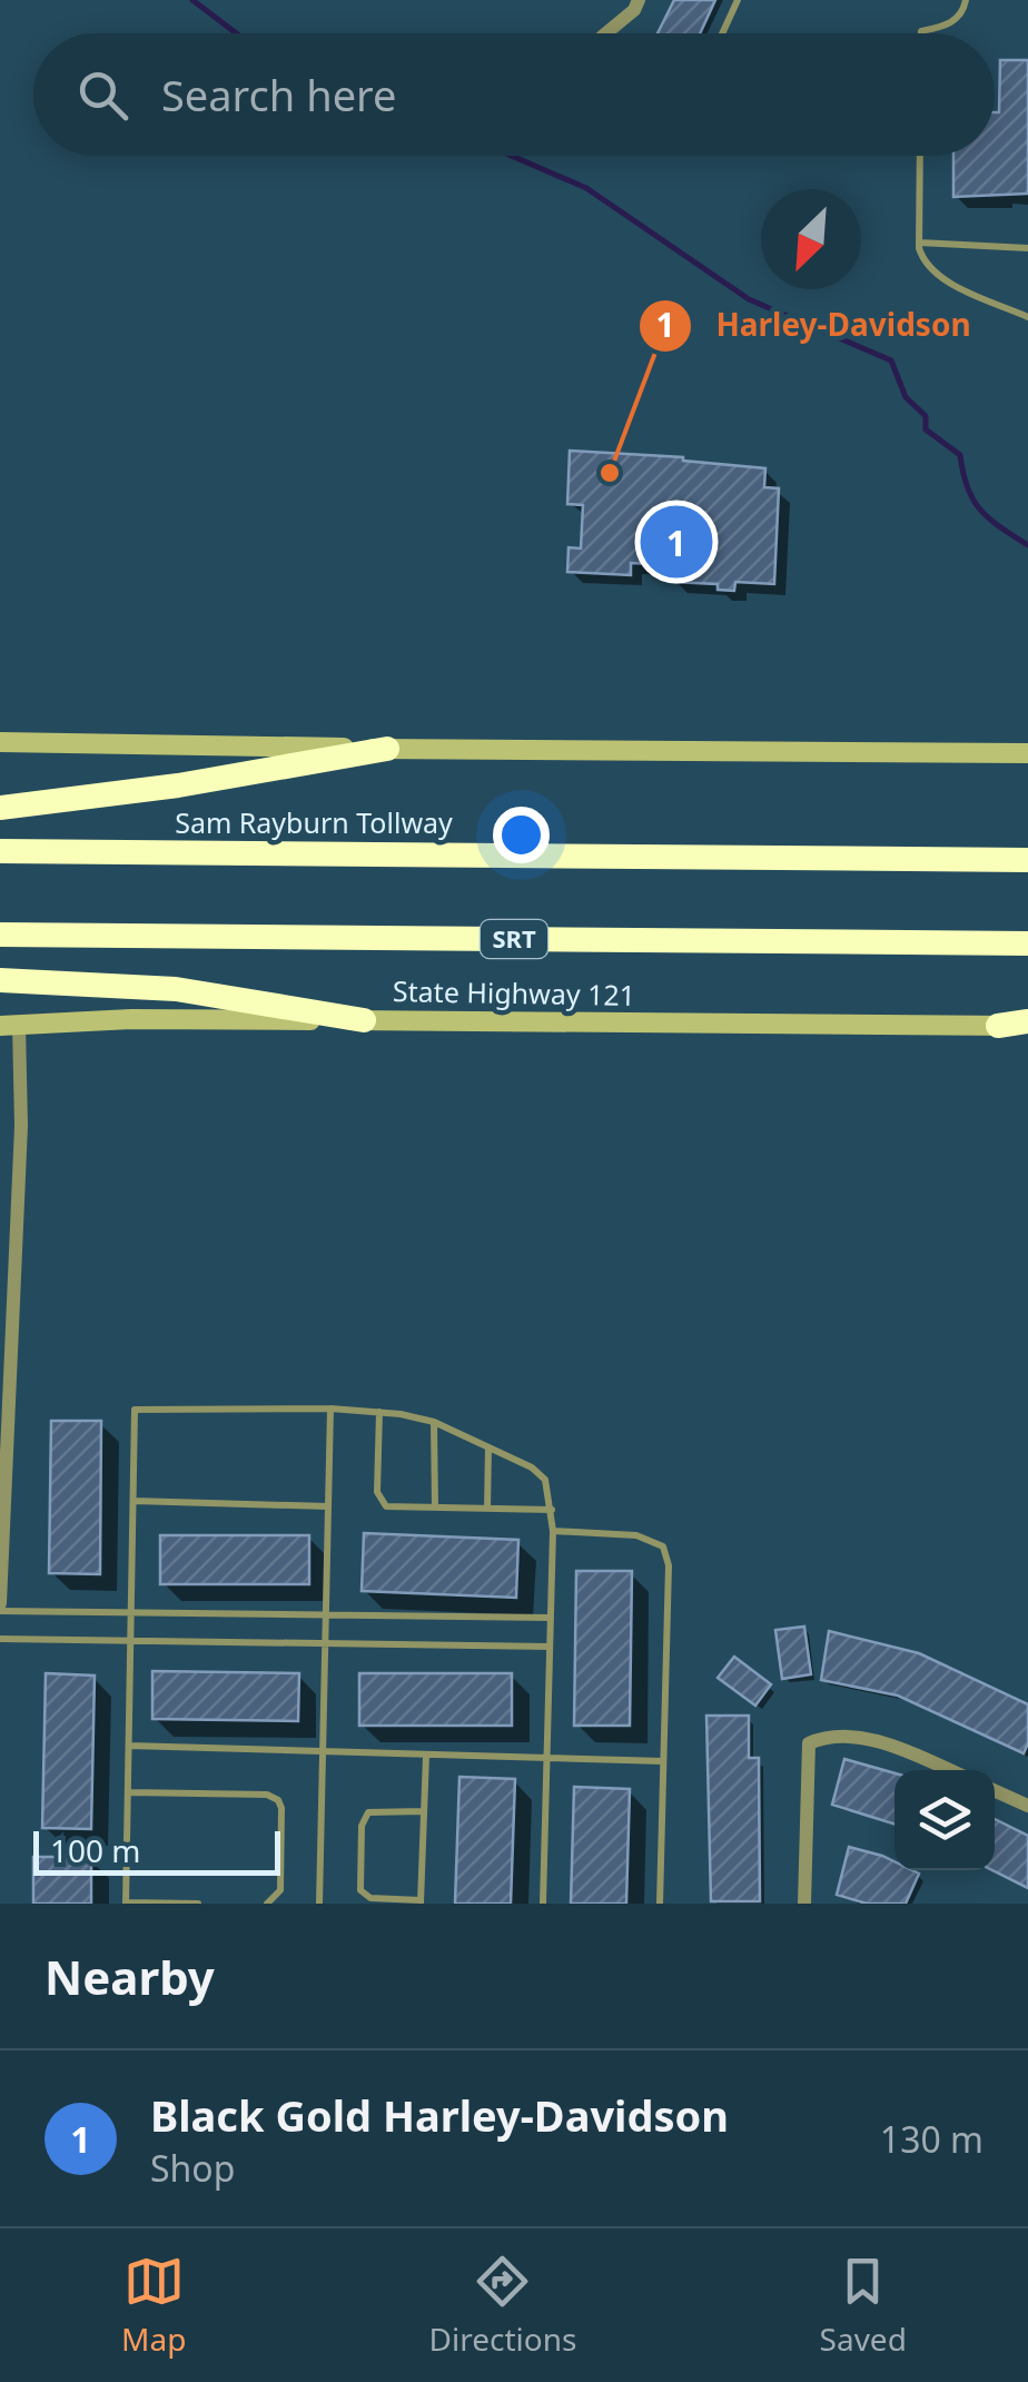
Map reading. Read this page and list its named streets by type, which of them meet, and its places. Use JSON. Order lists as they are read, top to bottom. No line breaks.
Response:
{"streets":{"highway":["Sam Rayburn Tollway","SRT"],"main road":["State Highway 121"]},"places":["Harley-Davidson"],"scale_bar":"100 m","north":"bottom left","page":{"search":"Search here","pins":"1","scale":"100 m","heading":"Nearby","list":[{"mark":"1","name":"Black Gold Harley-Davidson","note":"Shop","value":"130 m"}],"nav":["Map","Directions","Saved"]}}
